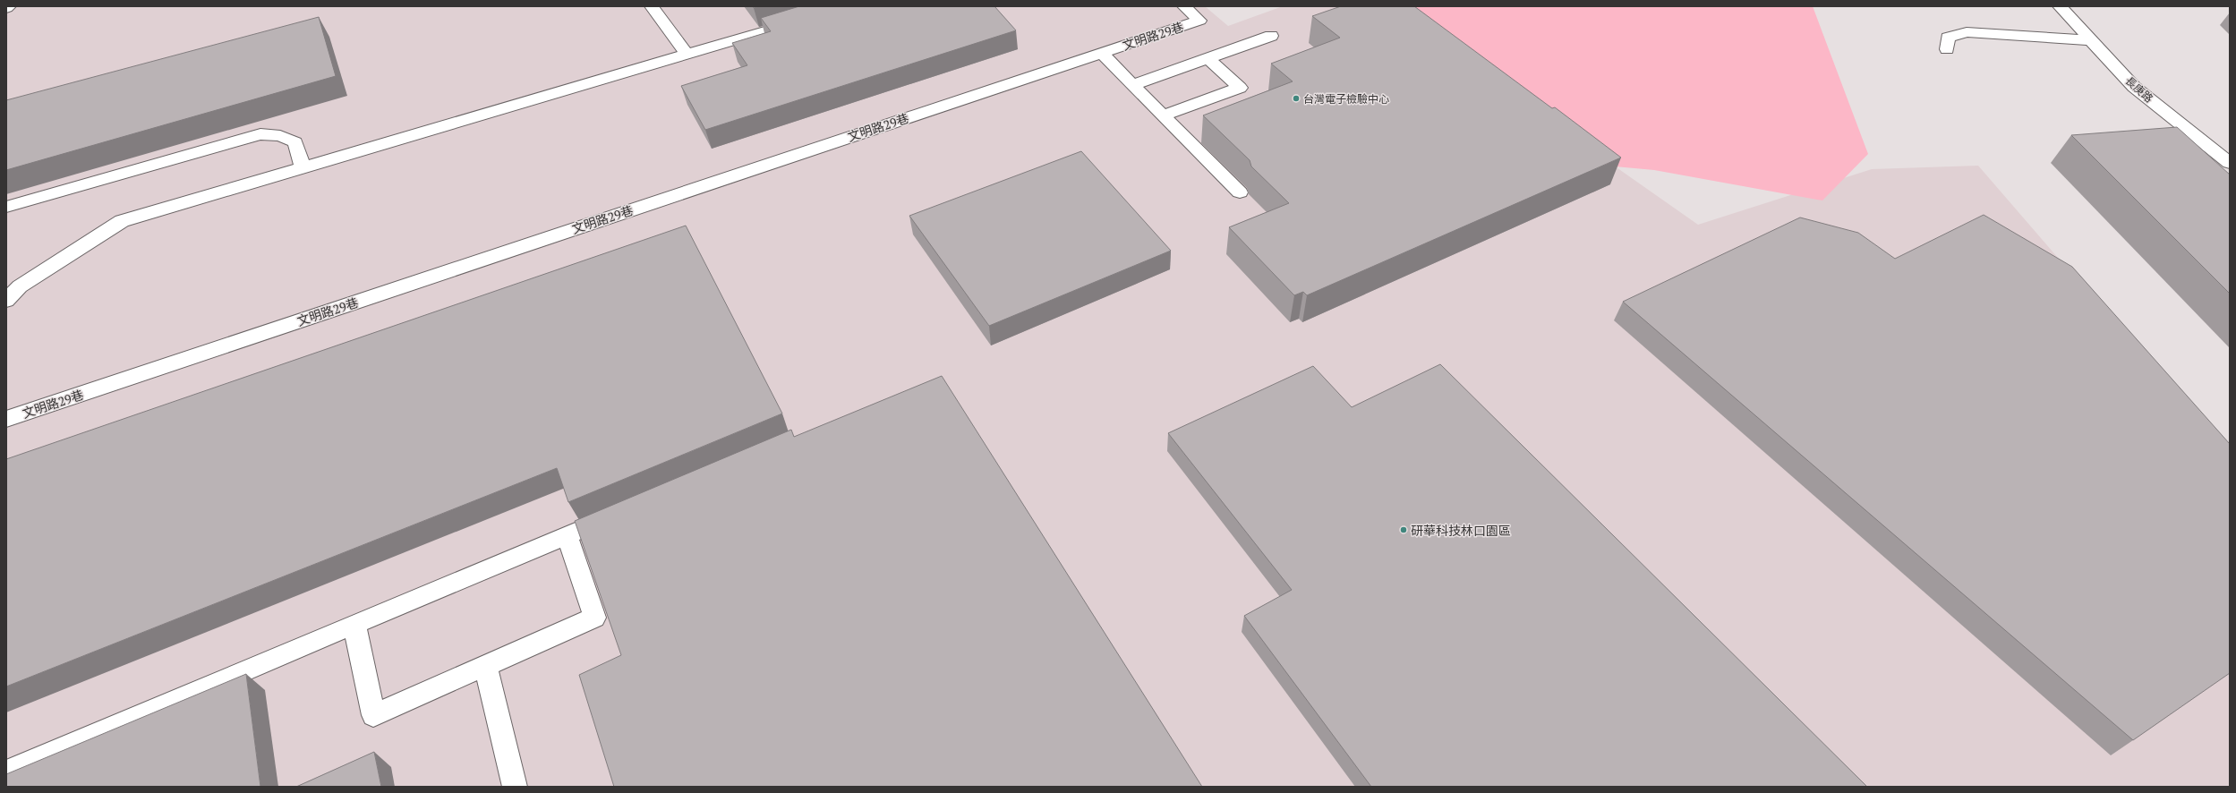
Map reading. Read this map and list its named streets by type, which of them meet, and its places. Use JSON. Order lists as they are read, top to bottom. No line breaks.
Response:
{"streets":{"street":["文明路29巷","長庚路"]},"places":["台灣電子檢驗中心","研華科技林口園區"]}
